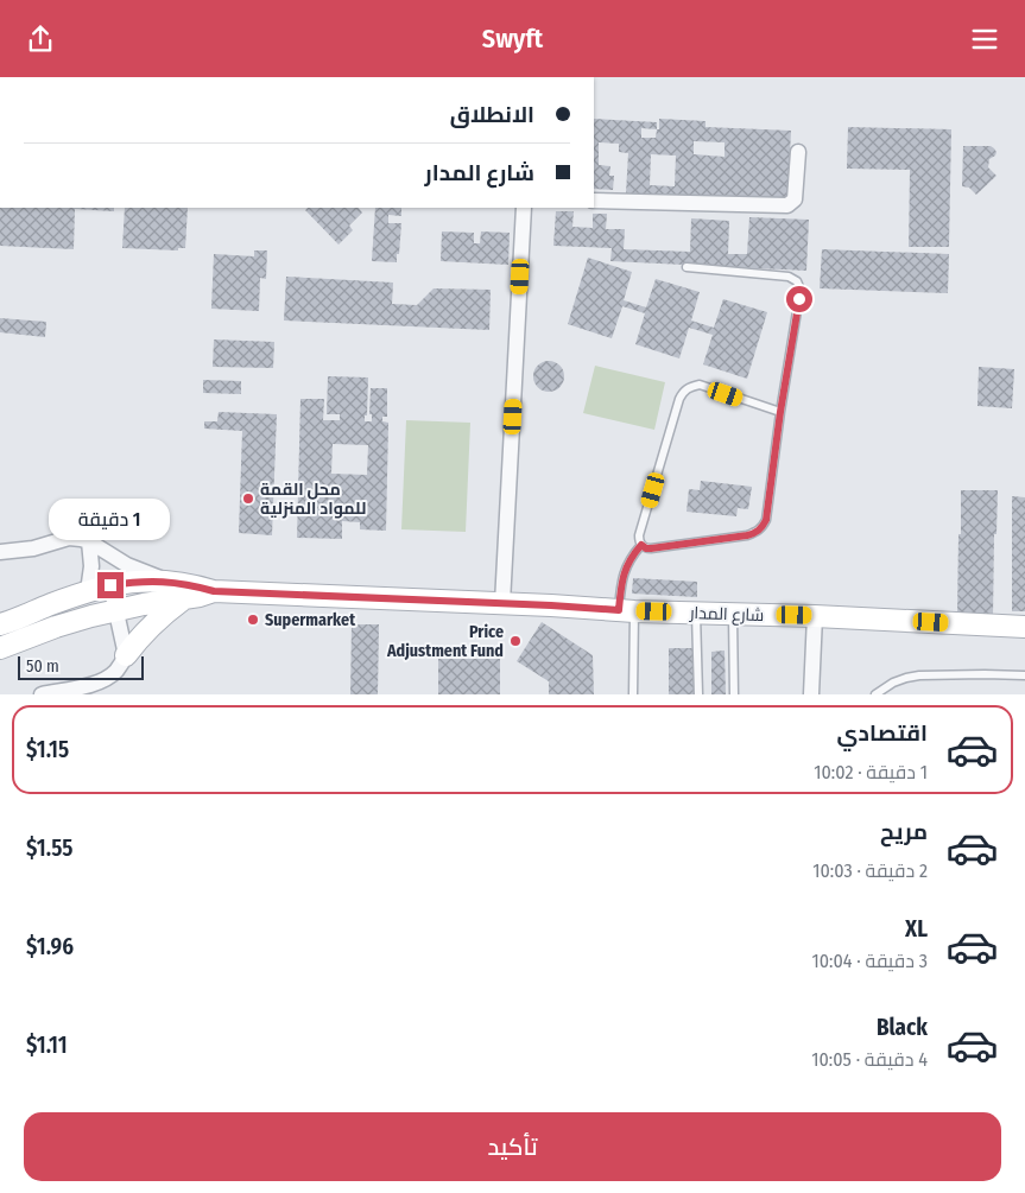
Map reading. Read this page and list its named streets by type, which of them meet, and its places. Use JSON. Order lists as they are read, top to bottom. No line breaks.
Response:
{"streets":{"main road":["شارع المدار"]},"places":["محل القمة للمواد المنزلية","Supermarket","Price Adjustment Fund"],"scale_bar":"50 m","page":{"header":"Swyft","banner":["الانطلاق","شارع المدار"],"bubble":"1 دقيقة","scale":"50 m","list":[{"name":"اقتصادي","note":"1 دقيقة · 10:02","value":"$1.15"},{"name":"مريح","note":"2 دقيقة · 10:03","value":"$1.55"},{"name":"XL","note":"3 دقيقة · 10:04","value":"$1.96"},{"name":"Black","note":"4 دقيقة · 10:05","value":"$1.11"}],"buttons":"تأكيد"}}
